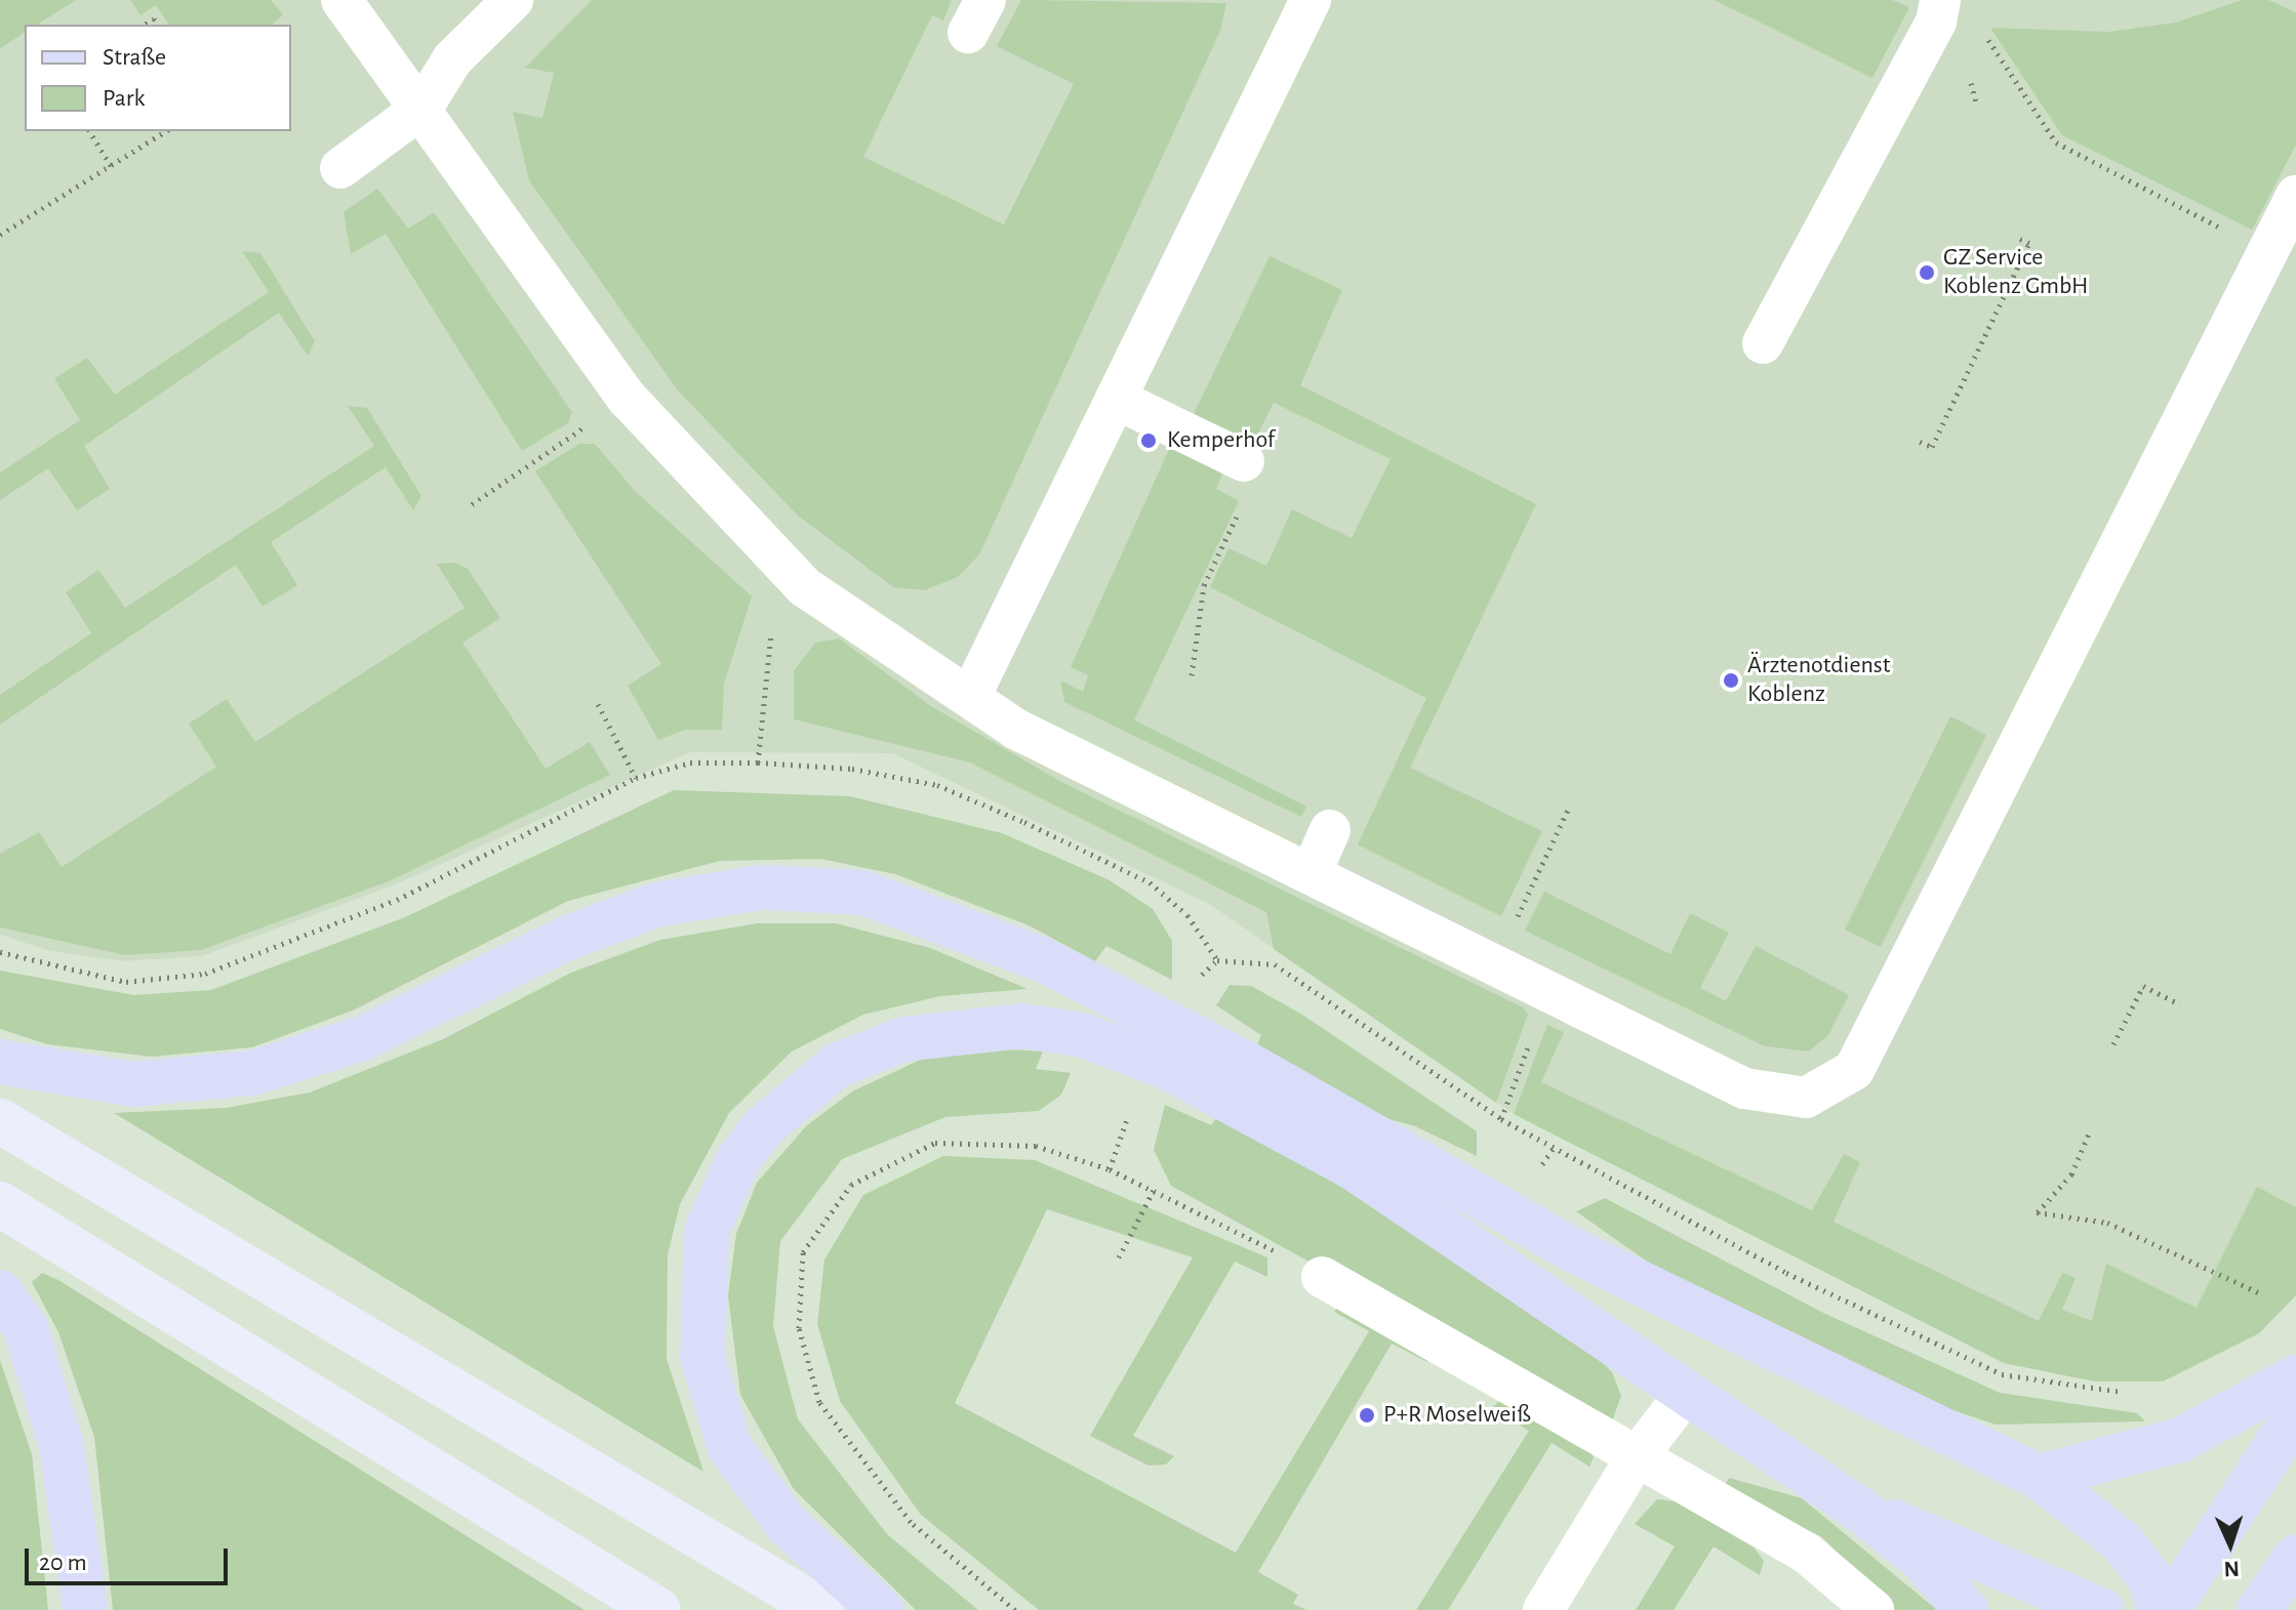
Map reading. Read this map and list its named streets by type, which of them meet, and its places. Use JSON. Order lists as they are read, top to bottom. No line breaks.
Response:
{"places":["GZ Service Koblenz GmbH","Kemperhof","Ärztenotdienst Koblenz","P+R Moselweiß"],"legend":["Straße","Park"],"scale_bar":"20 m","north":"bottom"}
